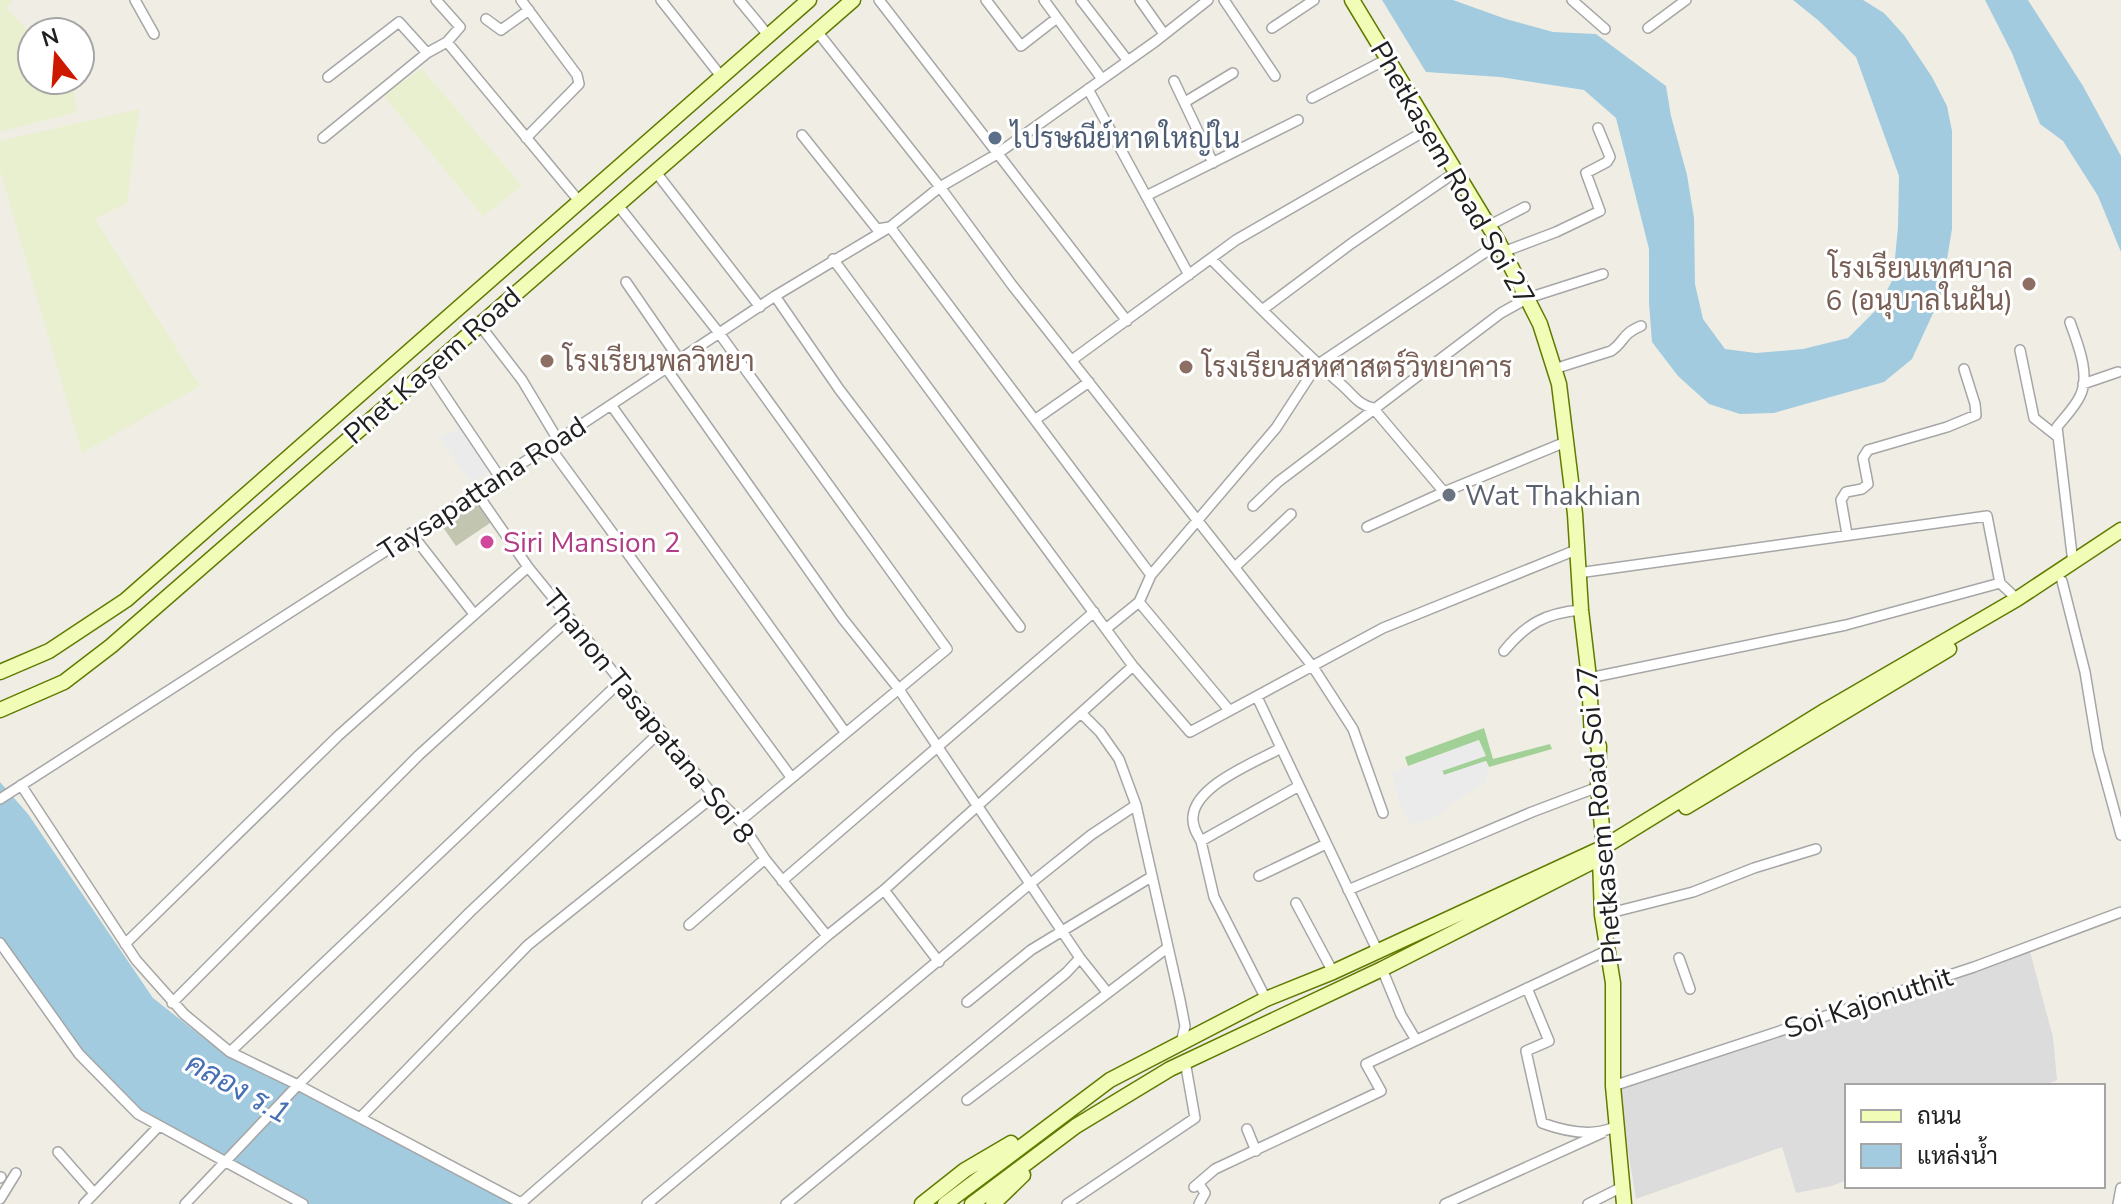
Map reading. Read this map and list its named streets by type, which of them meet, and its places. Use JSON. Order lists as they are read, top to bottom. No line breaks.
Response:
{"streets":{"main road":["Phetkasem Road Soi 27","Phet Kasem Road"],"street":["Taysapattana Road","Thanon Tasapatana Soi 8","Soi Kajonuthit"]},"crossings":[["Phetkasem Road Soi 27","Soi Kajonuthit"],["Taysapattana Road","Thanon Tasapatana Soi 8"]],"water":["คลอง ร.1"],"places":["ไปรษณีย์หาดใหญ่ใน","โรงเรียนเทศบาล 6 (อนุบาลในฝัน)","โรงเรียนพลวิทยา","โรงเรียนสหศาสตร์วิทยาคาร","Wat Thakhian","Siri Mansion 2"],"legend":["ถนน","แหล่งน้ำ"],"north":"top"}
